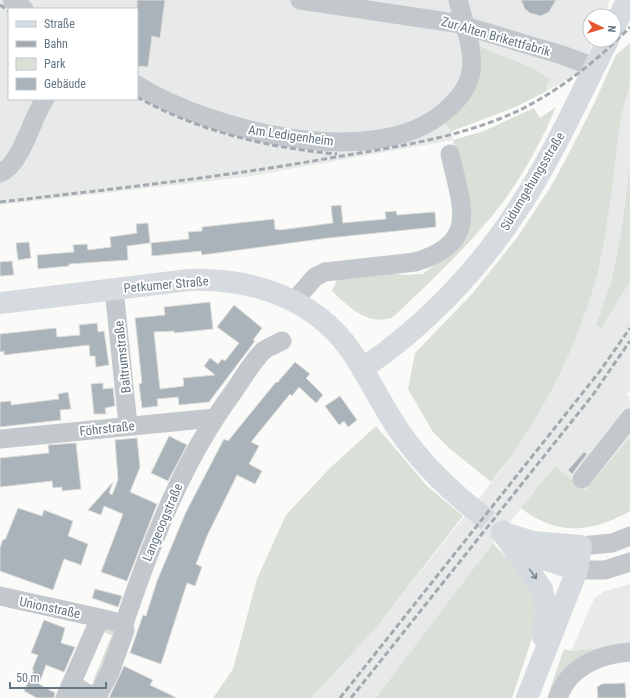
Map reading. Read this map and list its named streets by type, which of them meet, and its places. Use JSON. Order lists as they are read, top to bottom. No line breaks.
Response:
{"streets":{"main road":["Südumgehungsstraße","Petkumer Straße"],"street":["Zur Alten Brikettfabrik","Am Ledigenheim","Baltrumstraße","Föhrstraße","Langeoogstraße","Unionstraße"]},"crossings":[["Zur Alten Brikettfabrik","Südumgehungsstraße"],["Südumgehungsstraße","Petkumer Straße"],["Petkumer Straße","Baltrumstraße"],["Baltrumstraße","Föhrstraße"],["Föhrstraße","Langeoogstraße"]],"legend":["Straße","Bahn","Park","Gebäude"],"scale_bar":"50 m","north":"right"}
